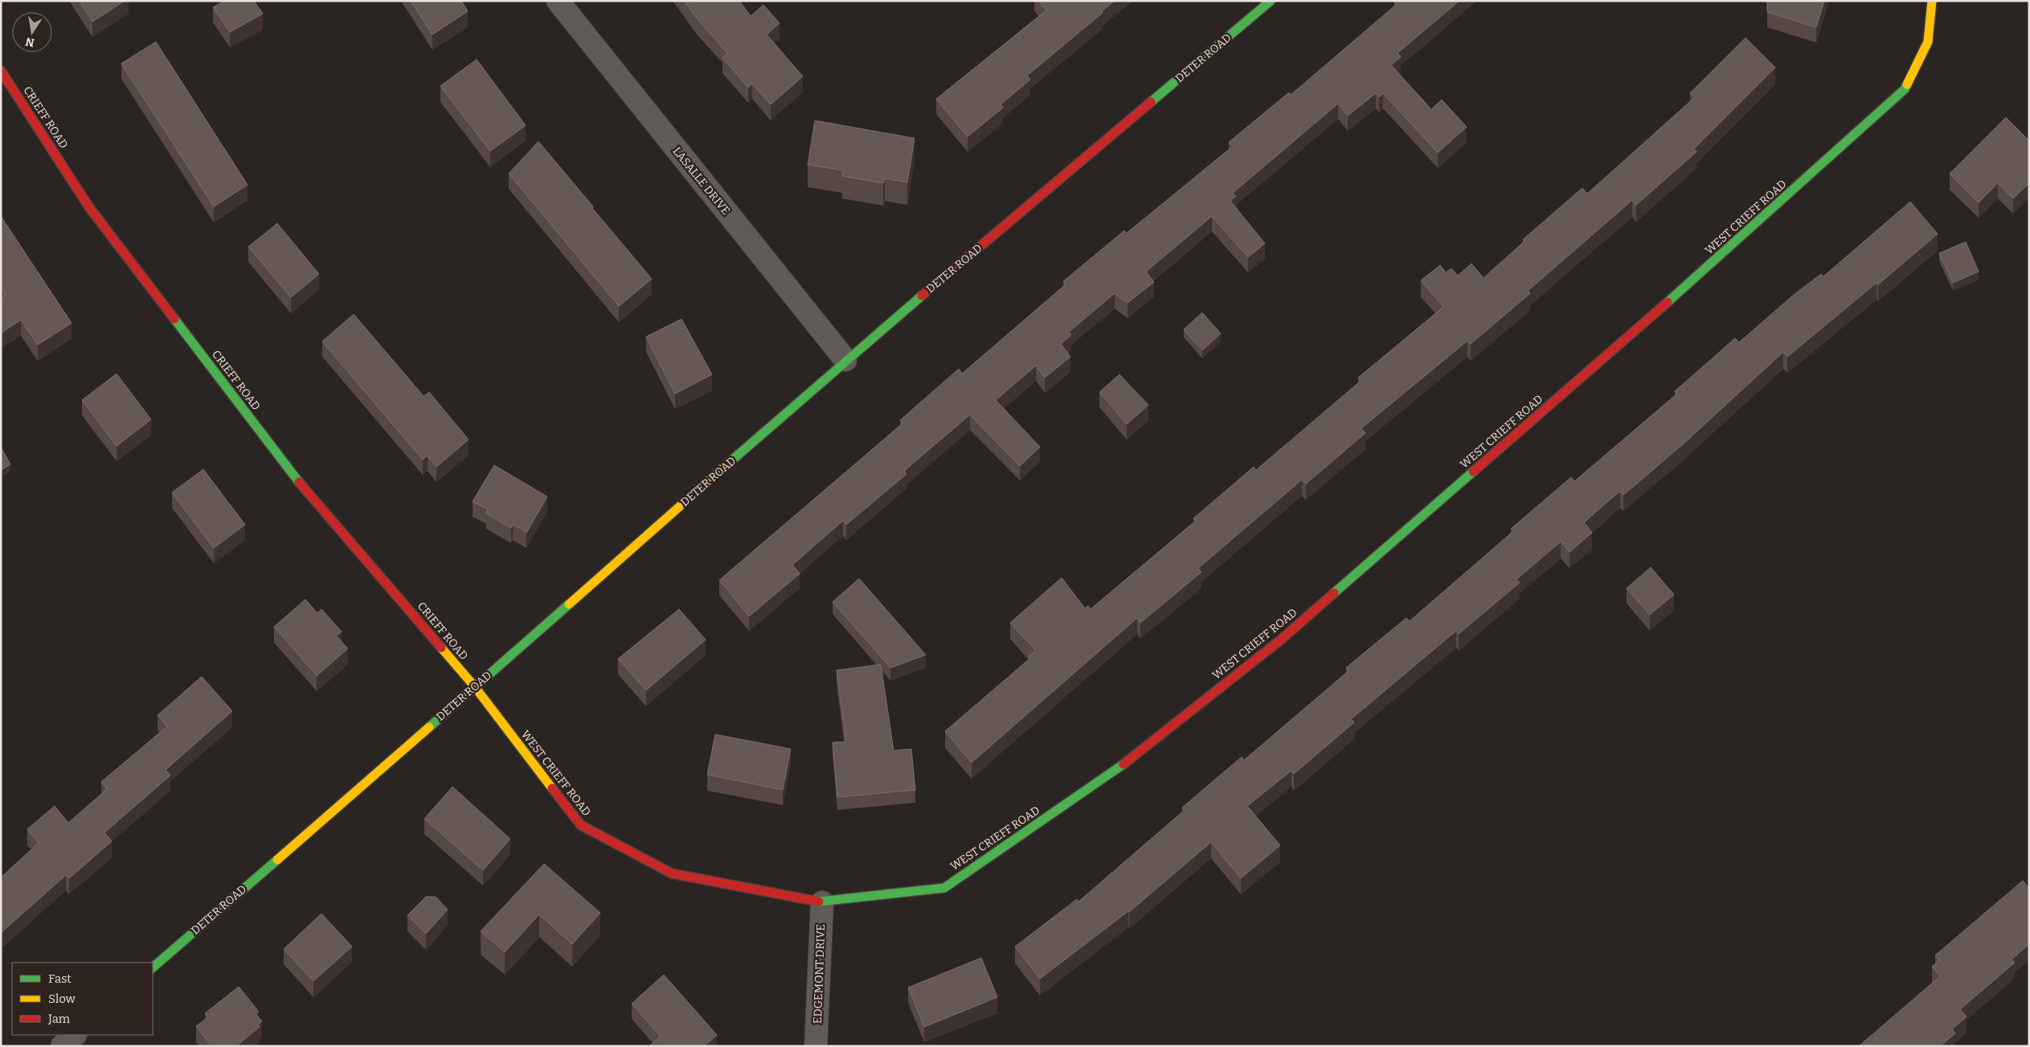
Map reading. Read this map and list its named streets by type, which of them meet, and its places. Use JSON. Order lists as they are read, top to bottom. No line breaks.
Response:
{"streets":{"street":["DETER ROAD","CRIEFF ROAD","LASALLE DRIVE","WEST CRIEFF ROAD","EDGEMONT DRIVE"]},"crossings":[["DETER ROAD","CRIEFF ROAD"],["DETER ROAD","LASALLE DRIVE"],["DETER ROAD","WEST CRIEFF ROAD"],["CRIEFF ROAD","WEST CRIEFF ROAD"],["WEST CRIEFF ROAD","EDGEMONT DRIVE"]],"legend":["Fast","Slow","Jam"],"north":"bottom"}
